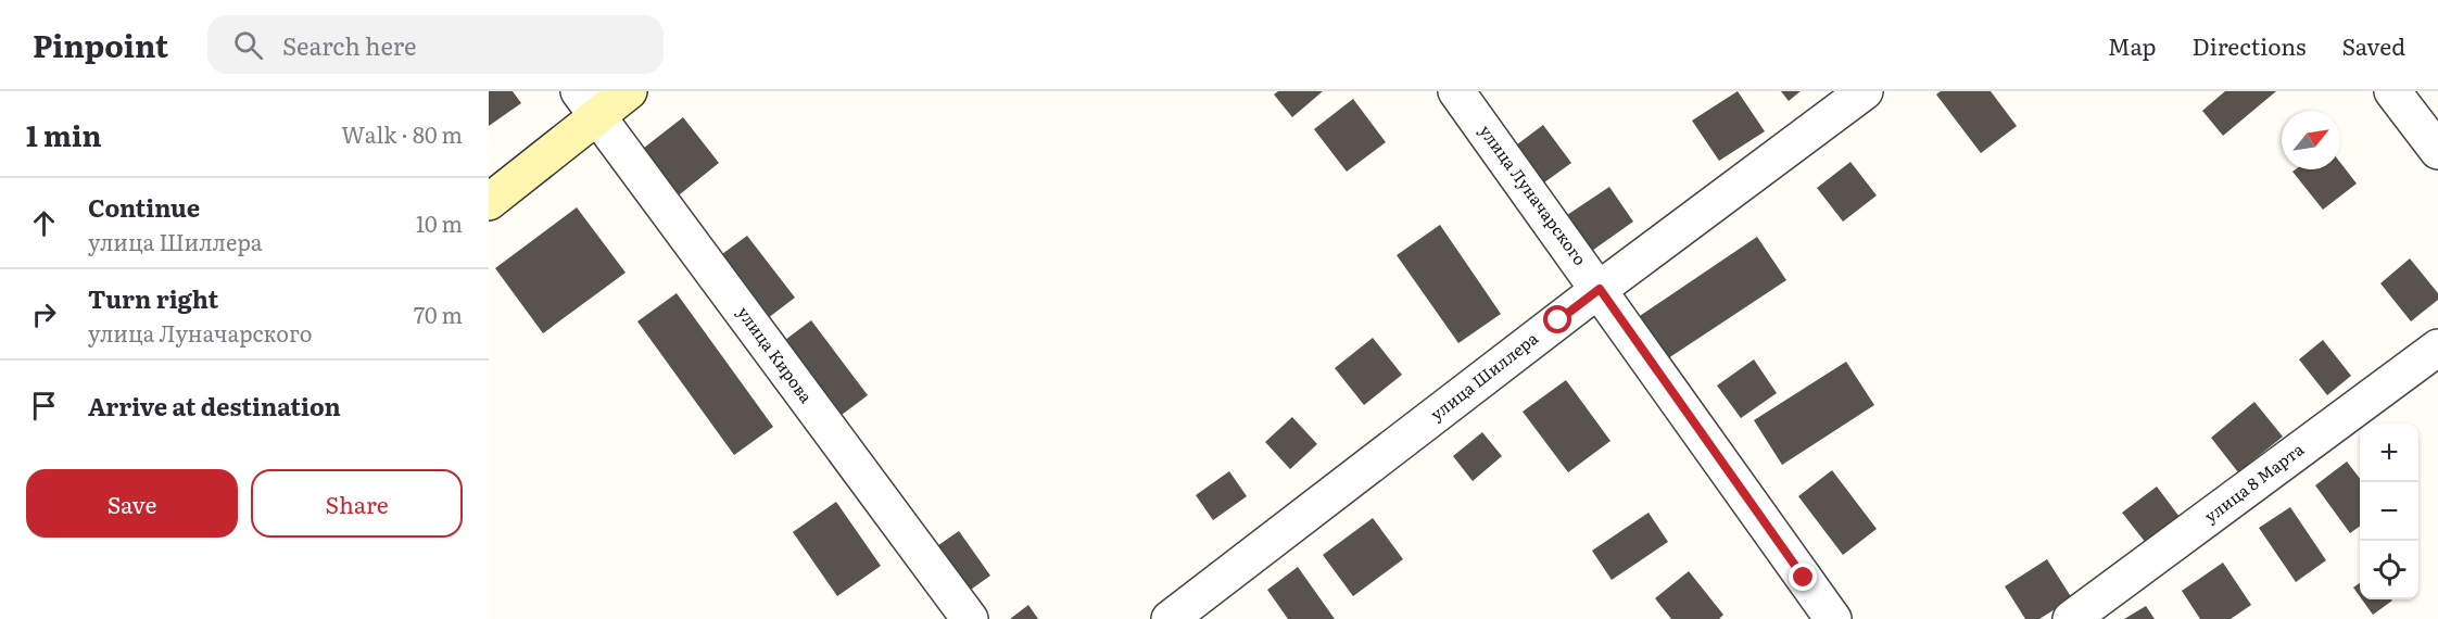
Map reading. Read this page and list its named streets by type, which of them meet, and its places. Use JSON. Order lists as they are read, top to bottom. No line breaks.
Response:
{"streets":{"street":["улица Луначарского","улица Кирова","улица Шиллера","улица 8 Марта"]},"crossings":[["улица Луначарского","улица Шиллера"]],"north":"top right","page":{"header":"Pinpoint","search":"Search here","nav":["Map","Directions","Saved"],"heading":["1 min","Walk · 80 m"],"list":[["Continue","улица Шиллера","10 m"],["Turn right","улица Луначарского","70 m"],"Arrive at destination"],"map_buttons":["+","−"],"buttons":["Save","Share"]}}
